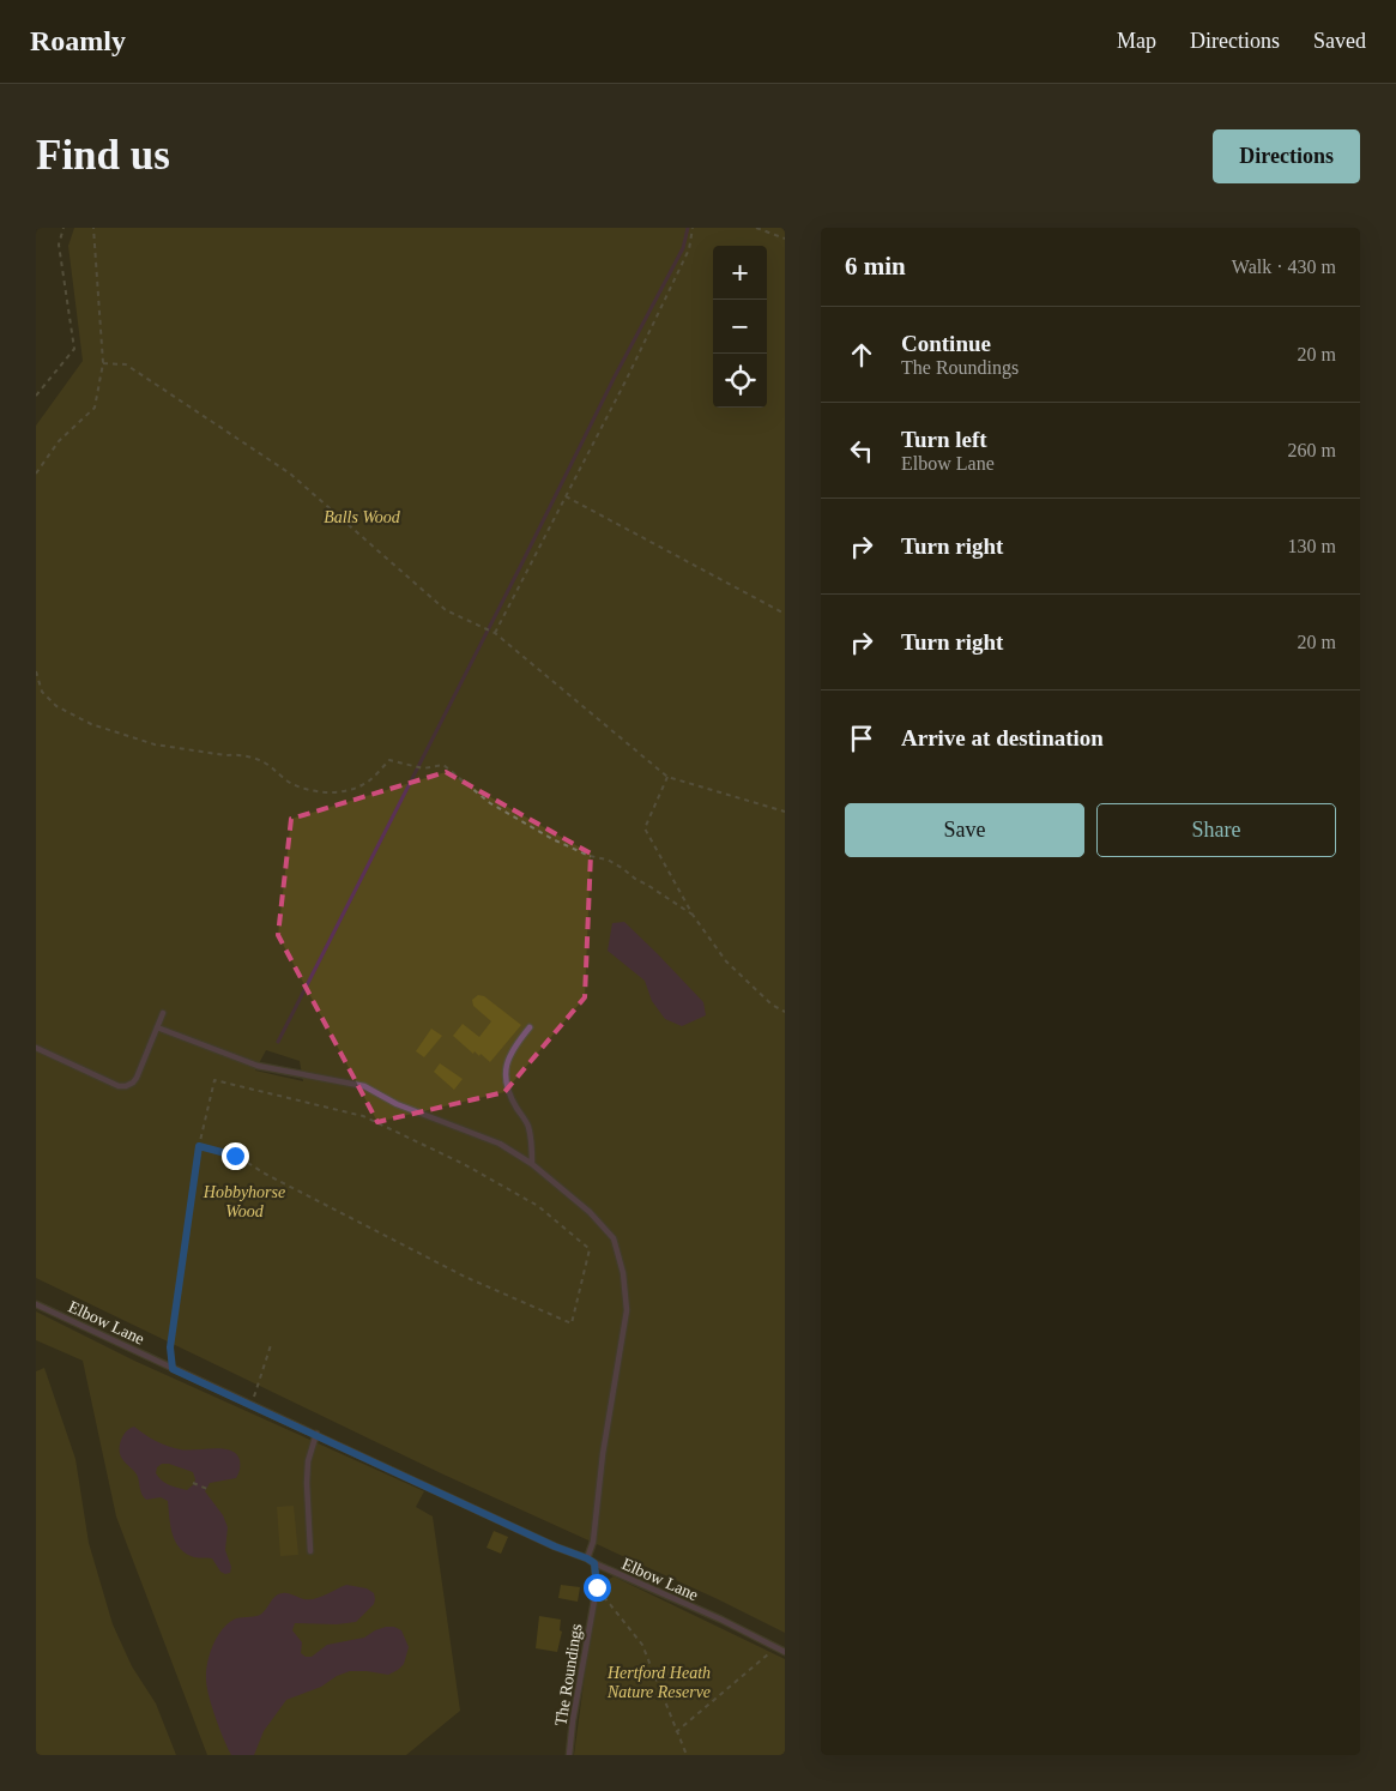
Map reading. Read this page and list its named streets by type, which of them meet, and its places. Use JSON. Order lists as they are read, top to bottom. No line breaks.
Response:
{"streets":{"lane":["Elbow Lane","The Roundings"]},"crossings":[["Elbow Lane","The Roundings"]],"parks":["Balls Wood","Hobbyhorse Wood","Hertford Heath Nature Reserve"],"page":{"header":"Roamly","nav":["Map","Directions","Saved"],"buttons":["Directions",["Save","Share"]],"title":"Find us","heading":["6 min","Walk · 430 m"],"map_buttons":["+","−"],"list":[["Continue","The Roundings","20 m"],["Turn left","Elbow Lane","260 m"],["Turn right","130 m"],["Turn right","20 m"],"Arrive at destination"]}}
